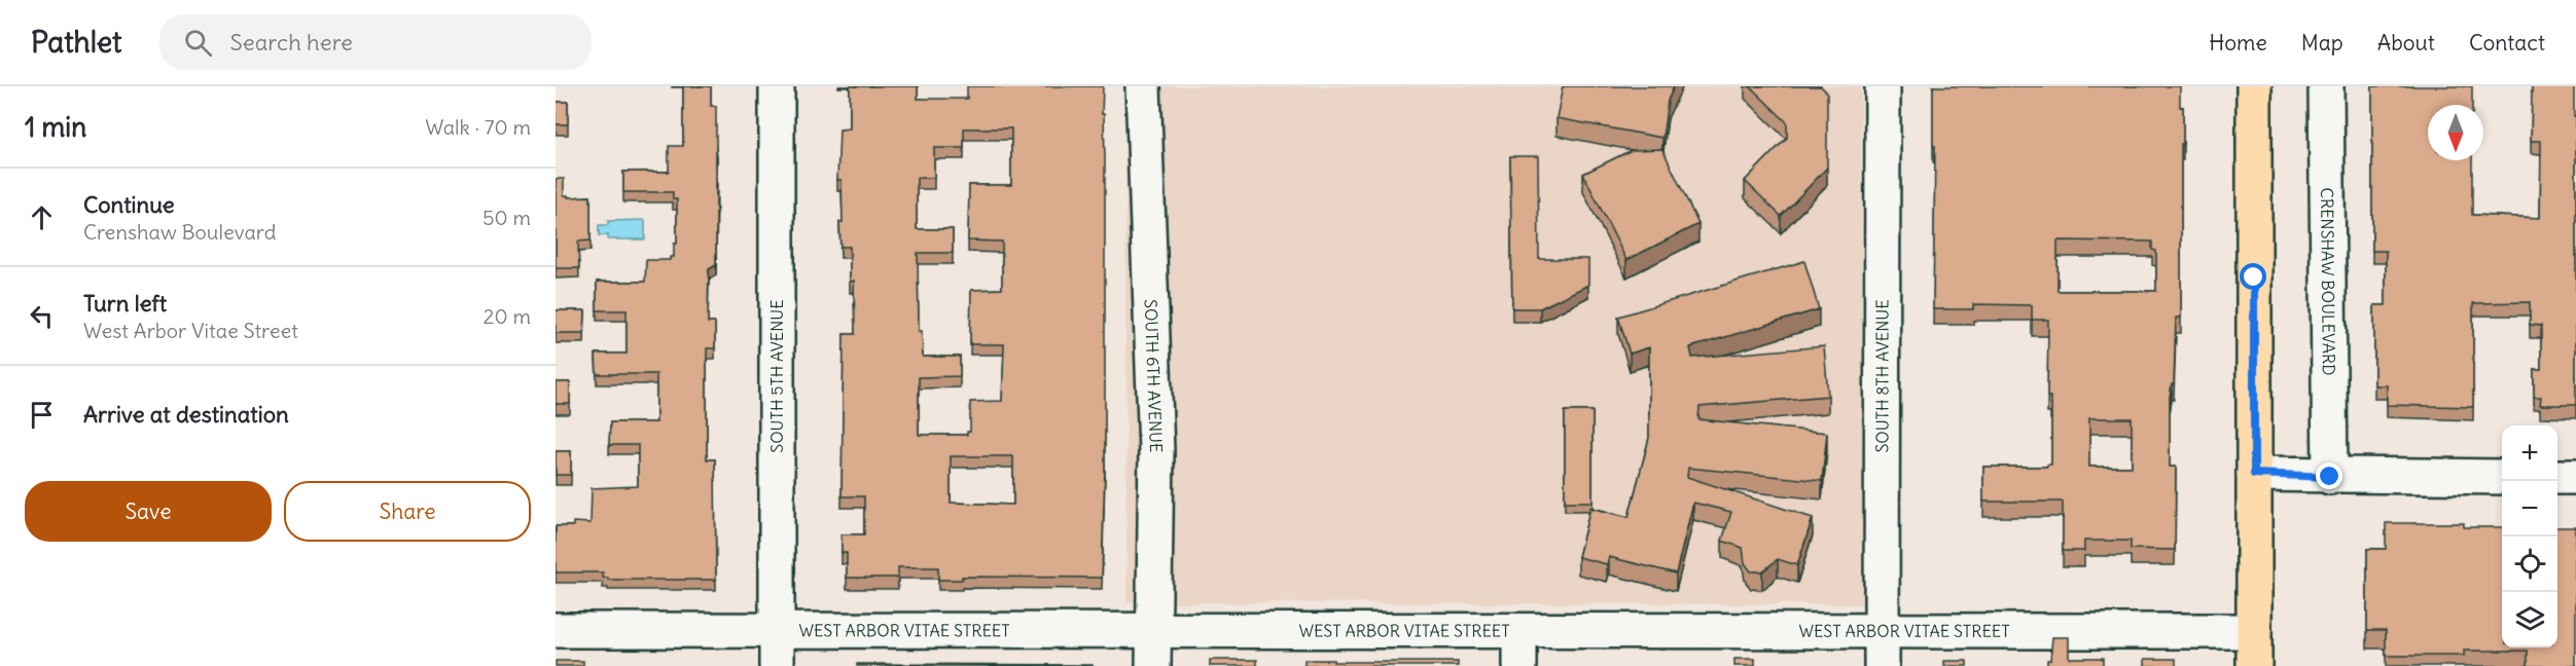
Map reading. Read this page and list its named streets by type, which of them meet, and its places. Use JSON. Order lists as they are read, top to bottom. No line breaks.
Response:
{"streets":{"street":["CRENSHAW BOULEVARD","SOUTH 5TH AVENUE","SOUTH 6TH AVENUE","SOUTH 8TH AVENUE","WEST ARBOR VITAE STREET"]},"crossings":[["SOUTH 5TH AVENUE","WEST ARBOR VITAE STREET"],["SOUTH 6TH AVENUE","WEST ARBOR VITAE STREET"],["SOUTH 8TH AVENUE","WEST ARBOR VITAE STREET"]],"north":"bottom","page":{"header":"Pathlet","search":"Search here","nav":["Home","Map","About","Contact"],"heading":["1 min","Walk · 70 m"],"list":[["Continue","Crenshaw Boulevard","50 m"],["Turn left","West Arbor Vitae Street","20 m"],"Arrive at destination"],"map_buttons":["+","−"],"buttons":["Save","Share"]}}
